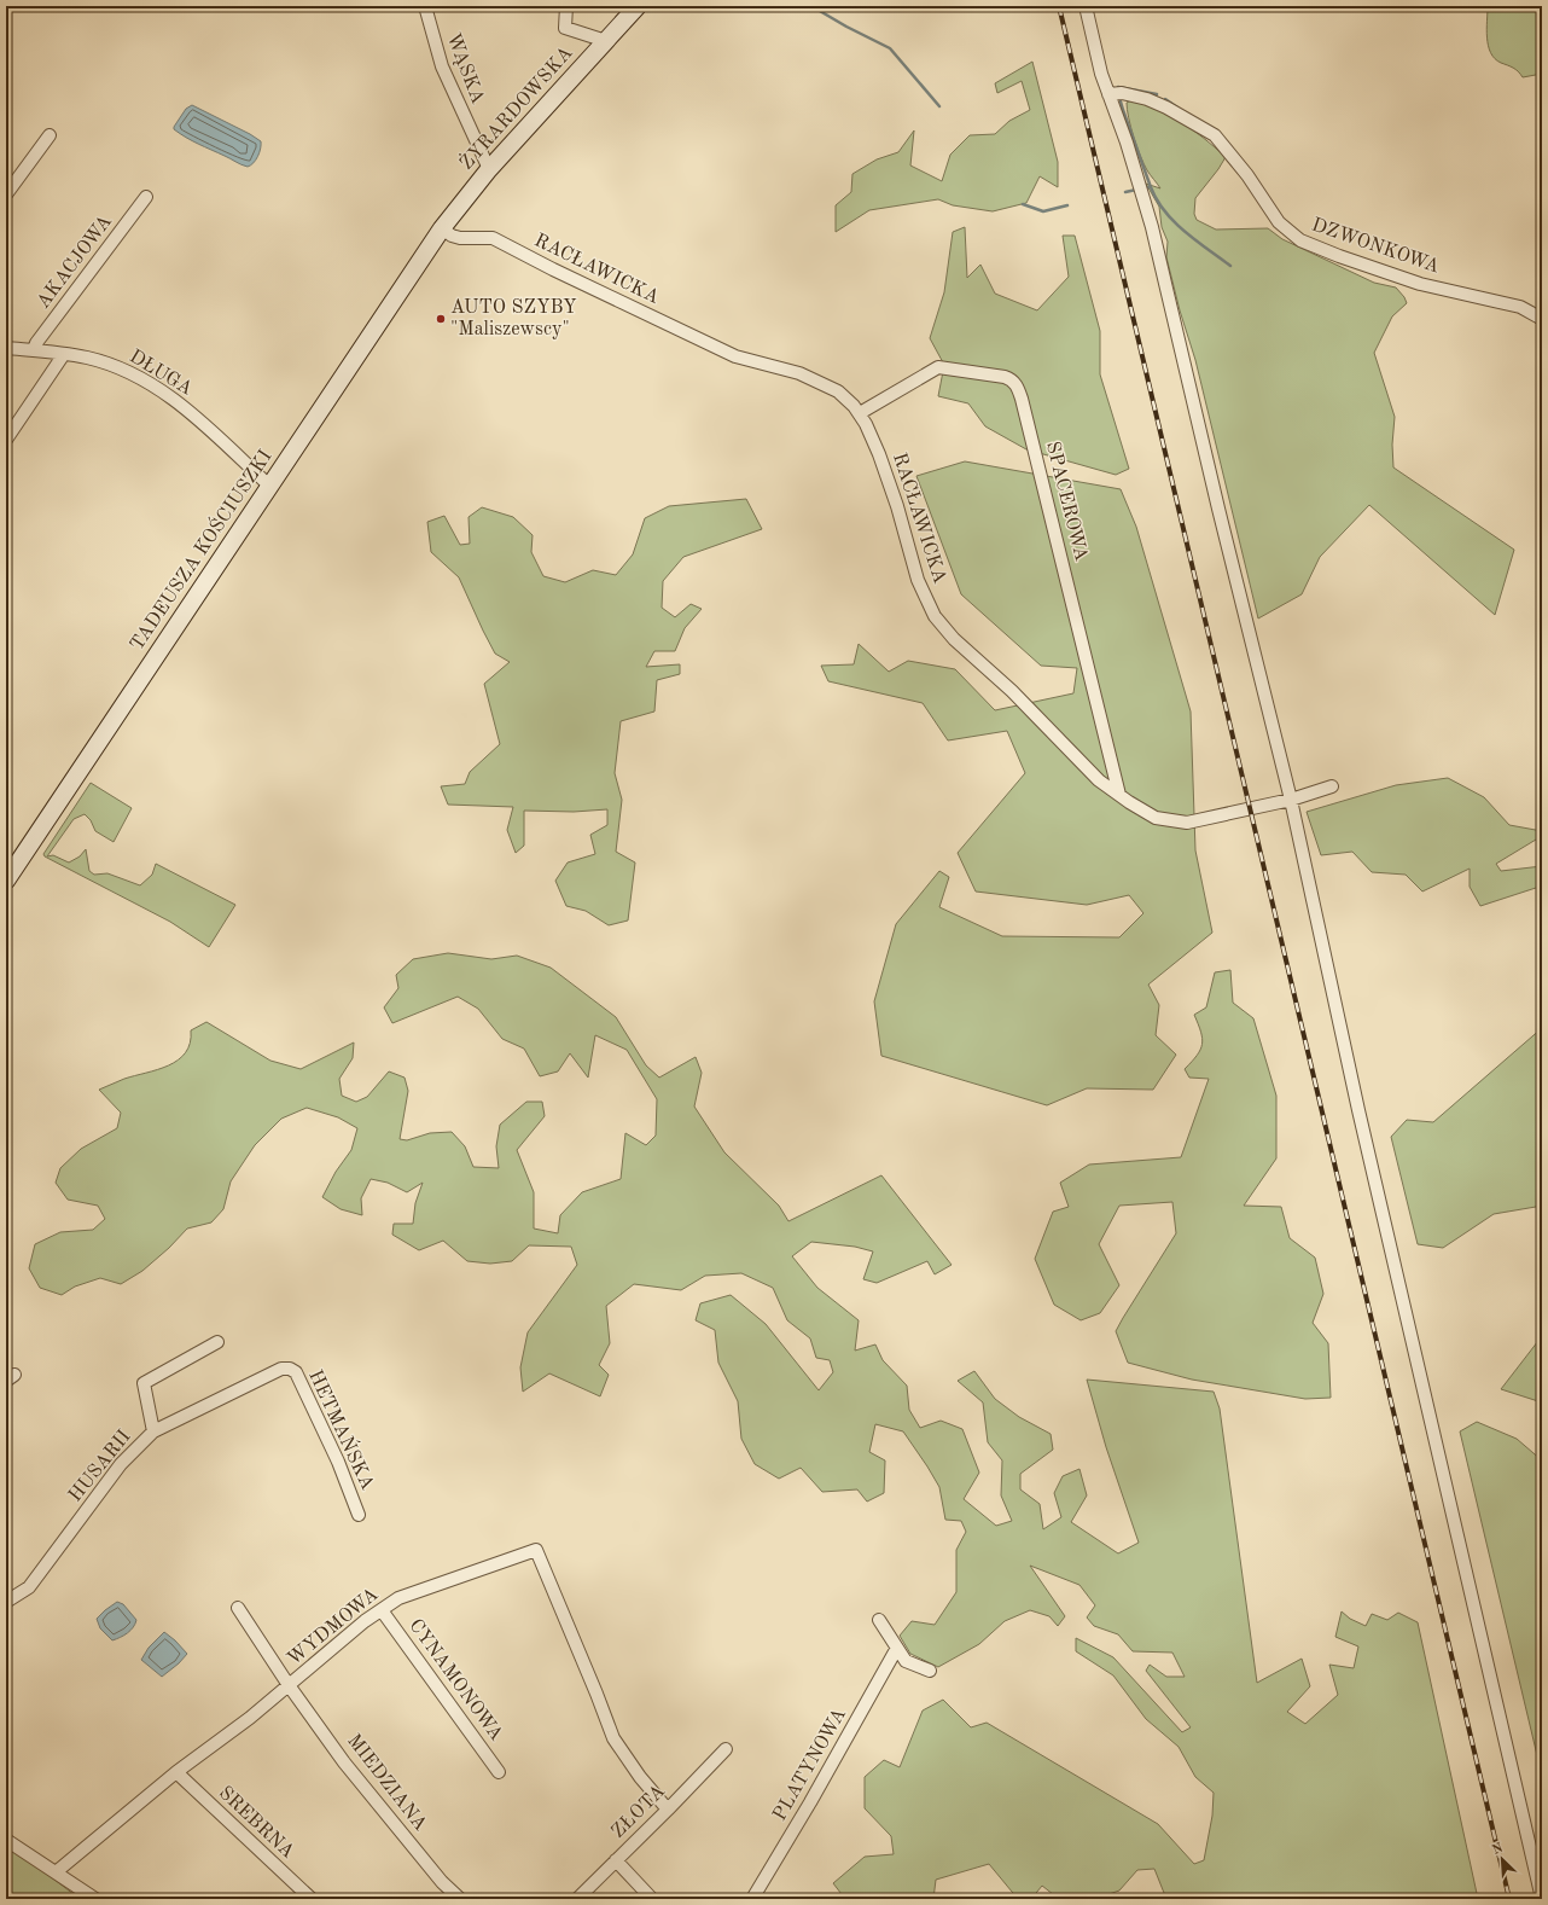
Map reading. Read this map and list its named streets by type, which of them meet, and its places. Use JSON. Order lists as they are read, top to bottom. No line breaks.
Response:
{"streets":{"main road":["ŻYRARDOWSKA","TADEUSZA KOŚCIUSZKI"],"street":["WĄSKA","DZWONKOWA","AKACJOWA","RACŁAWICKA","DŁUGA","SPACEROWA","HETMAŃSKA","HUSARII","WYDMOWA","CYNAMONOWA","PLATYNOWA","MIEDZIANA","ZŁOTA","SREBRNA"]},"crossings":[["WĄSKA","ŻYRARDOWSKA"],["ŻYRARDOWSKA","RACŁAWICKA"],["ŻYRARDOWSKA","TADEUSZA KOŚCIUSZKI"],["AKACJOWA","DŁUGA"],["RACŁAWICKA","SPACEROWA"],["DŁUGA","TADEUSZA KOŚCIUSZKI"],["HETMAŃSKA","HUSARII"],["WYDMOWA","CYNAMONOWA"],["WYDMOWA","MIEDZIANA"],["WYDMOWA","ZŁOTA"],["WYDMOWA","SREBRNA"]],"places":["AUTO SZYBY \"Maliszewscy\""],"north":"top left"}
